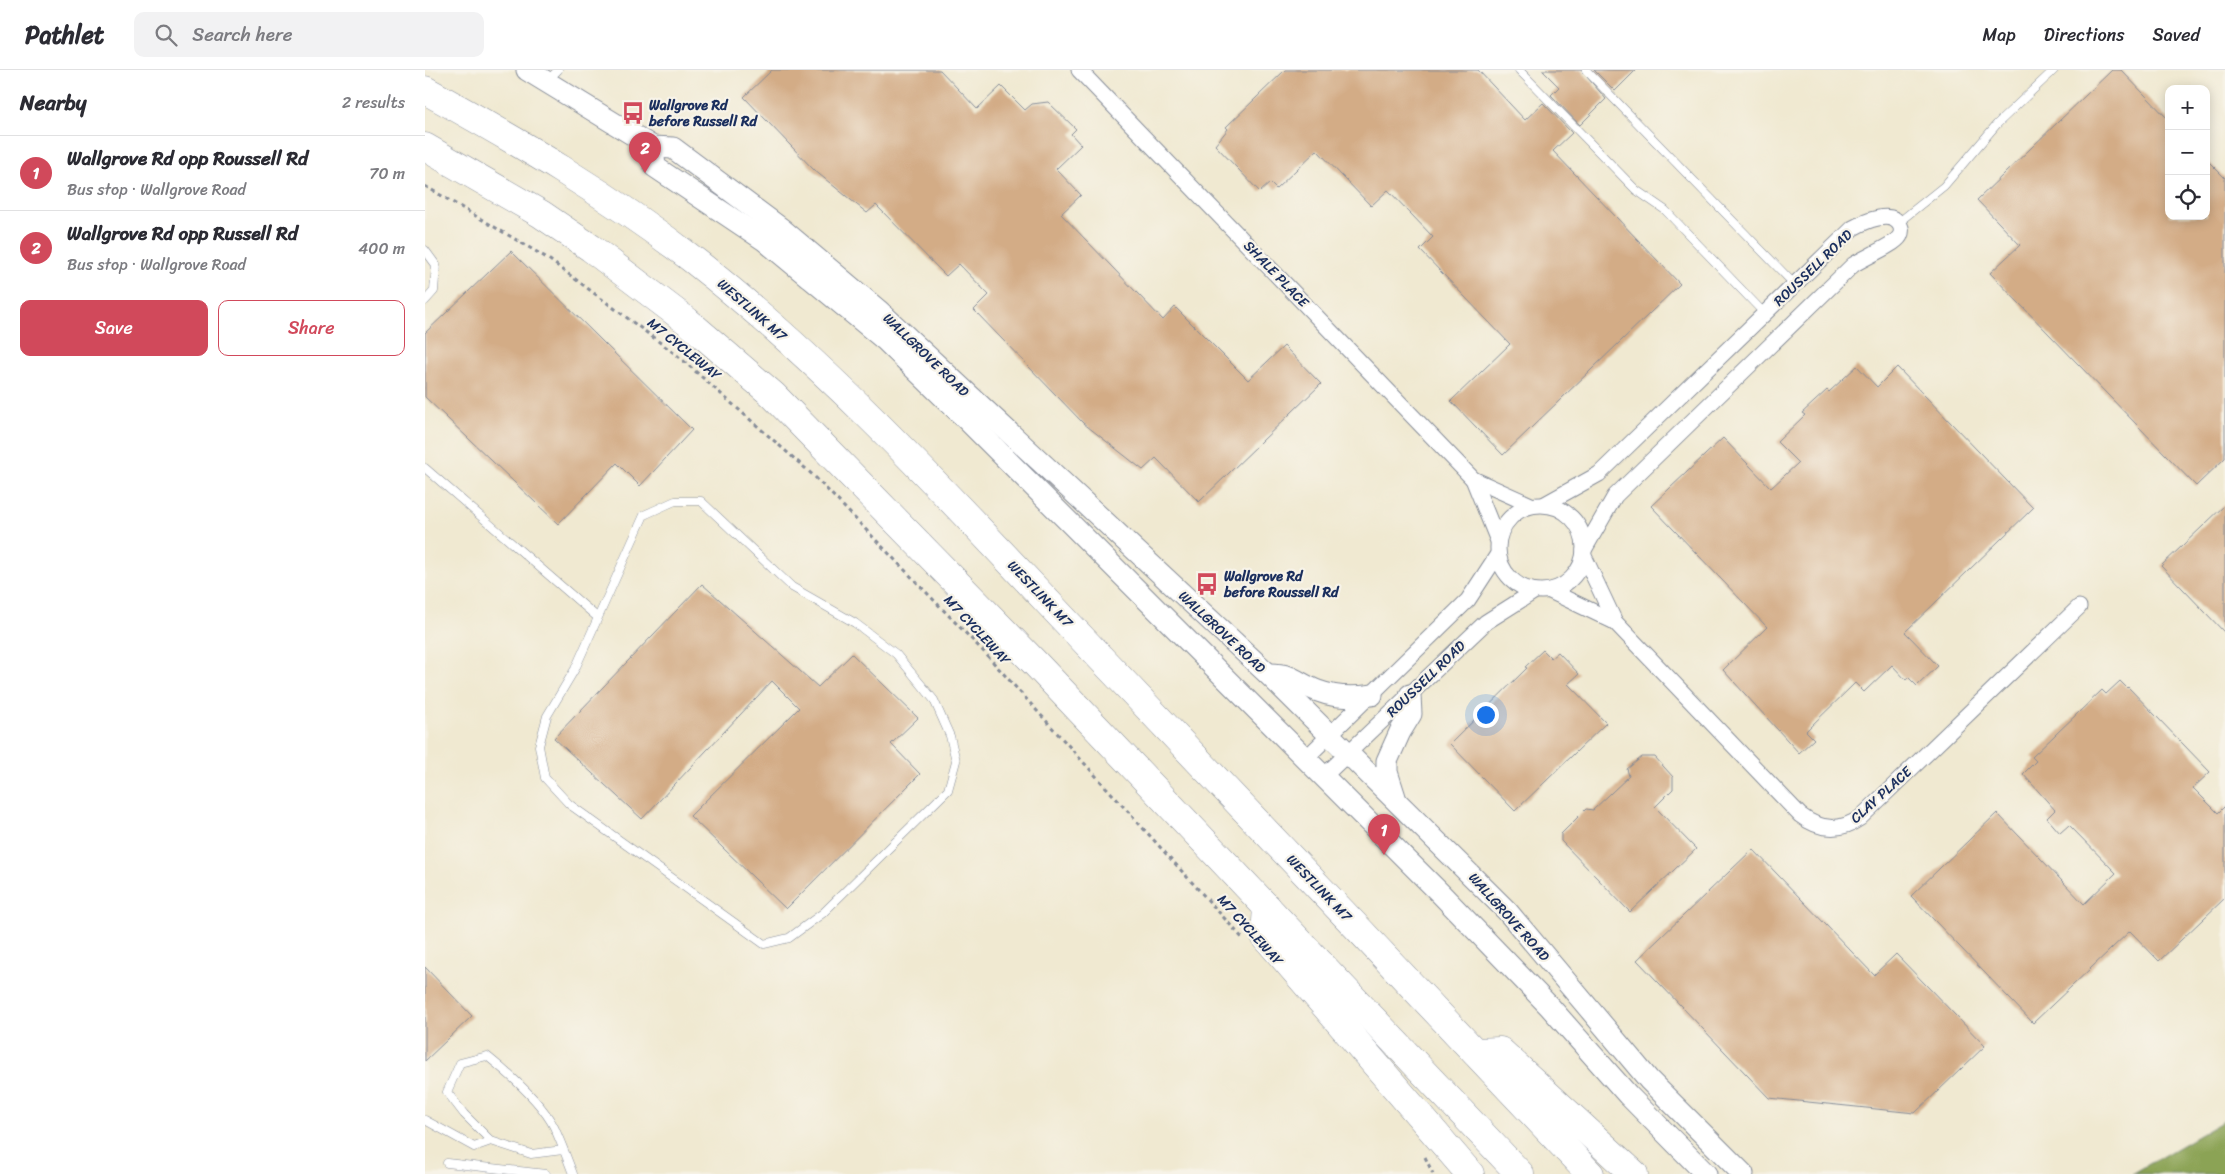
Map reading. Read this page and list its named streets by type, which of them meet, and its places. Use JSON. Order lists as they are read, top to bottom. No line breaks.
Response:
{"streets":{"highway":["WESTLINK M7"],"main road":["WALLGROVE ROAD"],"street":["ROUSSELL ROAD","SHALE PLACE","CLAY PLACE"],"path":["M7 CYCLEWAY"]},"crossings":[["ROUSSELL ROAD","SHALE PLACE"],["ROUSSELL ROAD","WALLGROVE ROAD"],["ROUSSELL ROAD","CLAY PLACE"],["SHALE PLACE","CLAY PLACE"]],"places":{"bus stop":["Wallgrove Rd before Russell Rd","Wallgrove Rd before Roussell Rd"]},"page":{"header":"Pathlet","search":"Search here","nav":["Map","Directions","Saved"],"heading":["Nearby","2 results"],"map_buttons":["+","−"],"pins":["2","1"],"list":[{"mark":"1","name":"Wallgrove Rd opp Roussell Rd","note":"Bus stop · Wallgrove Road","value":"70 m"},{"mark":"2","name":"Wallgrove Rd opp Russell Rd","note":"Bus stop · Wallgrove Road","value":"400 m"}],"buttons":["Save","Share"]}}
